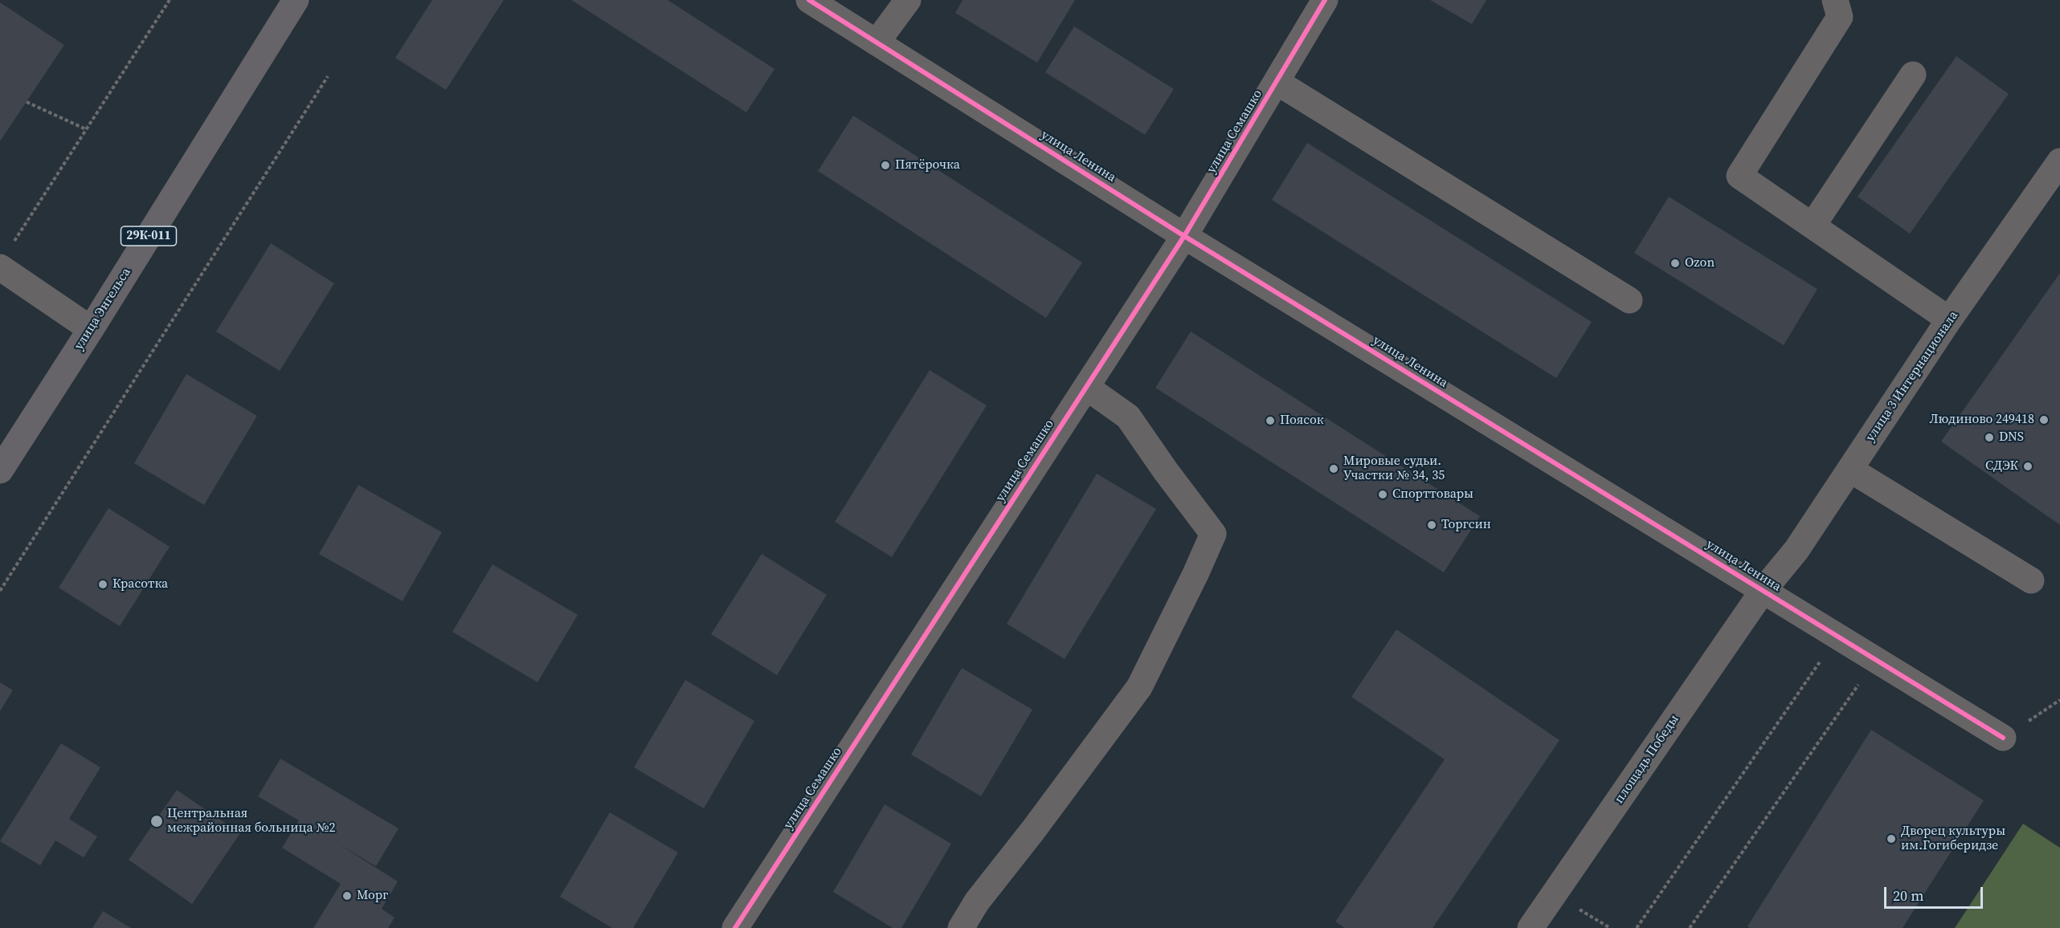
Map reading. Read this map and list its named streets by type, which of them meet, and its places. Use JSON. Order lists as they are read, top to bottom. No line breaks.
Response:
{"streets":{"main road":["29К-011","улица Энгельса"],"street":["улица Семашко","улица Ленина","улица 3 Интернационала","площадь Победы"]},"crossings":[["улица Семашко","улица Ленина"],["улица Ленина","улица 3 Интернационала"],["улица Ленина","площадь Победы"],["улица 3 Интернационала","площадь Победы"]],"places":["Пятёрочка","Ozon","Людиново 249418","Поясок","DNS","СДЭК","Мировые судьи. Участки № 34, 35","Спорттовары","Торгсин","Красотка","Центральная межрайонная больница №2","Дворец культуры им.Гогиберидзе","Морг"],"scale_bar":"20 m"}
